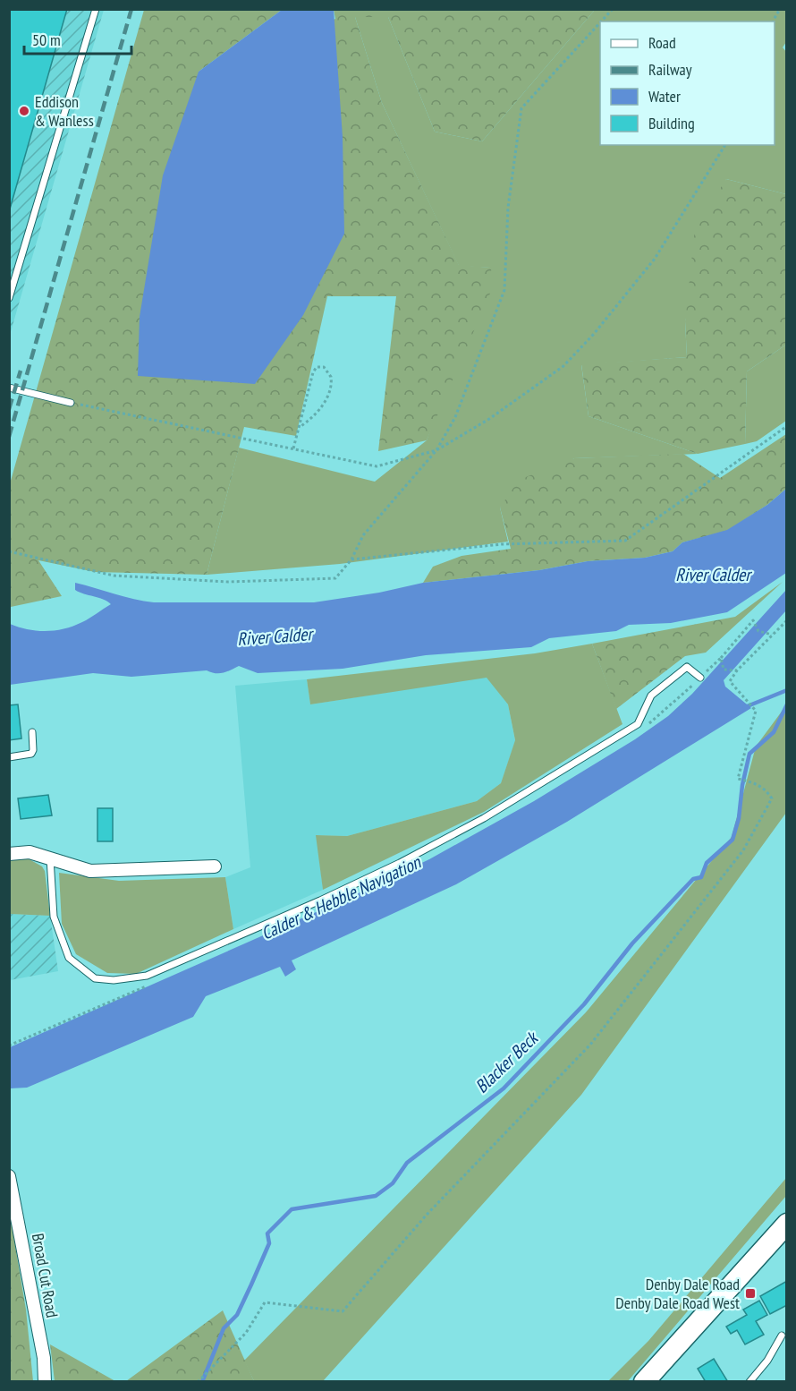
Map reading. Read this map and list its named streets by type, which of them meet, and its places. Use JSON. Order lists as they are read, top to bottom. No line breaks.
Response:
{"streets":{"street":["Broad Cut Road"]},"water":["River Calder","Calder & Hebble Navigation","Blacker Beck"],"places":{"other":["Eddison & Wanless"],"transit":["Denby Dale Road Denby Dale Road West"]},"legend":["Road","Railway","Water","Building"],"scale_bar":"50 m"}
